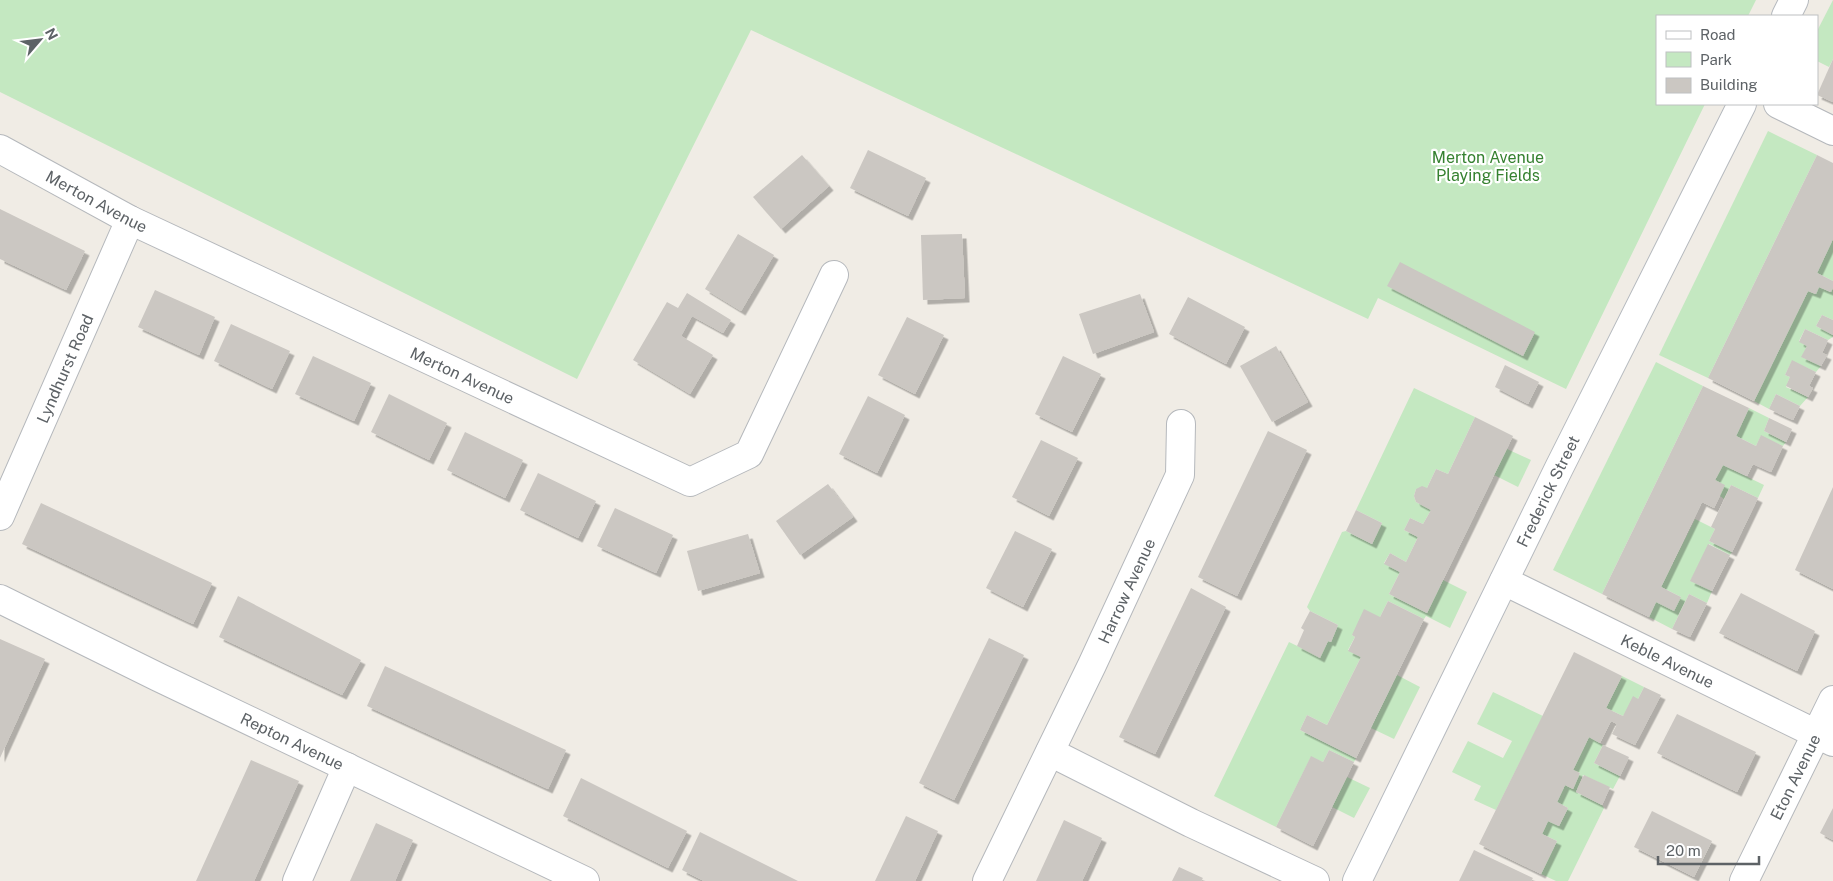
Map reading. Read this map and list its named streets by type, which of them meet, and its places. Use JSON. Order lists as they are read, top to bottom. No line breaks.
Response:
{"streets":{"street":["Merton Avenue","Lyndhurst Road","Frederick Street","Harrow Avenue","Keble Avenue","Repton Avenue","Eton Avenue"]},"crossings":[["Merton Avenue","Lyndhurst Road"],["Frederick Street","Keble Avenue"],["Keble Avenue","Eton Avenue"]],"parks":["Merton Avenue Playing Fields"],"legend":["Road","Park","Building"],"scale_bar":"20 m","north":"top right"}
